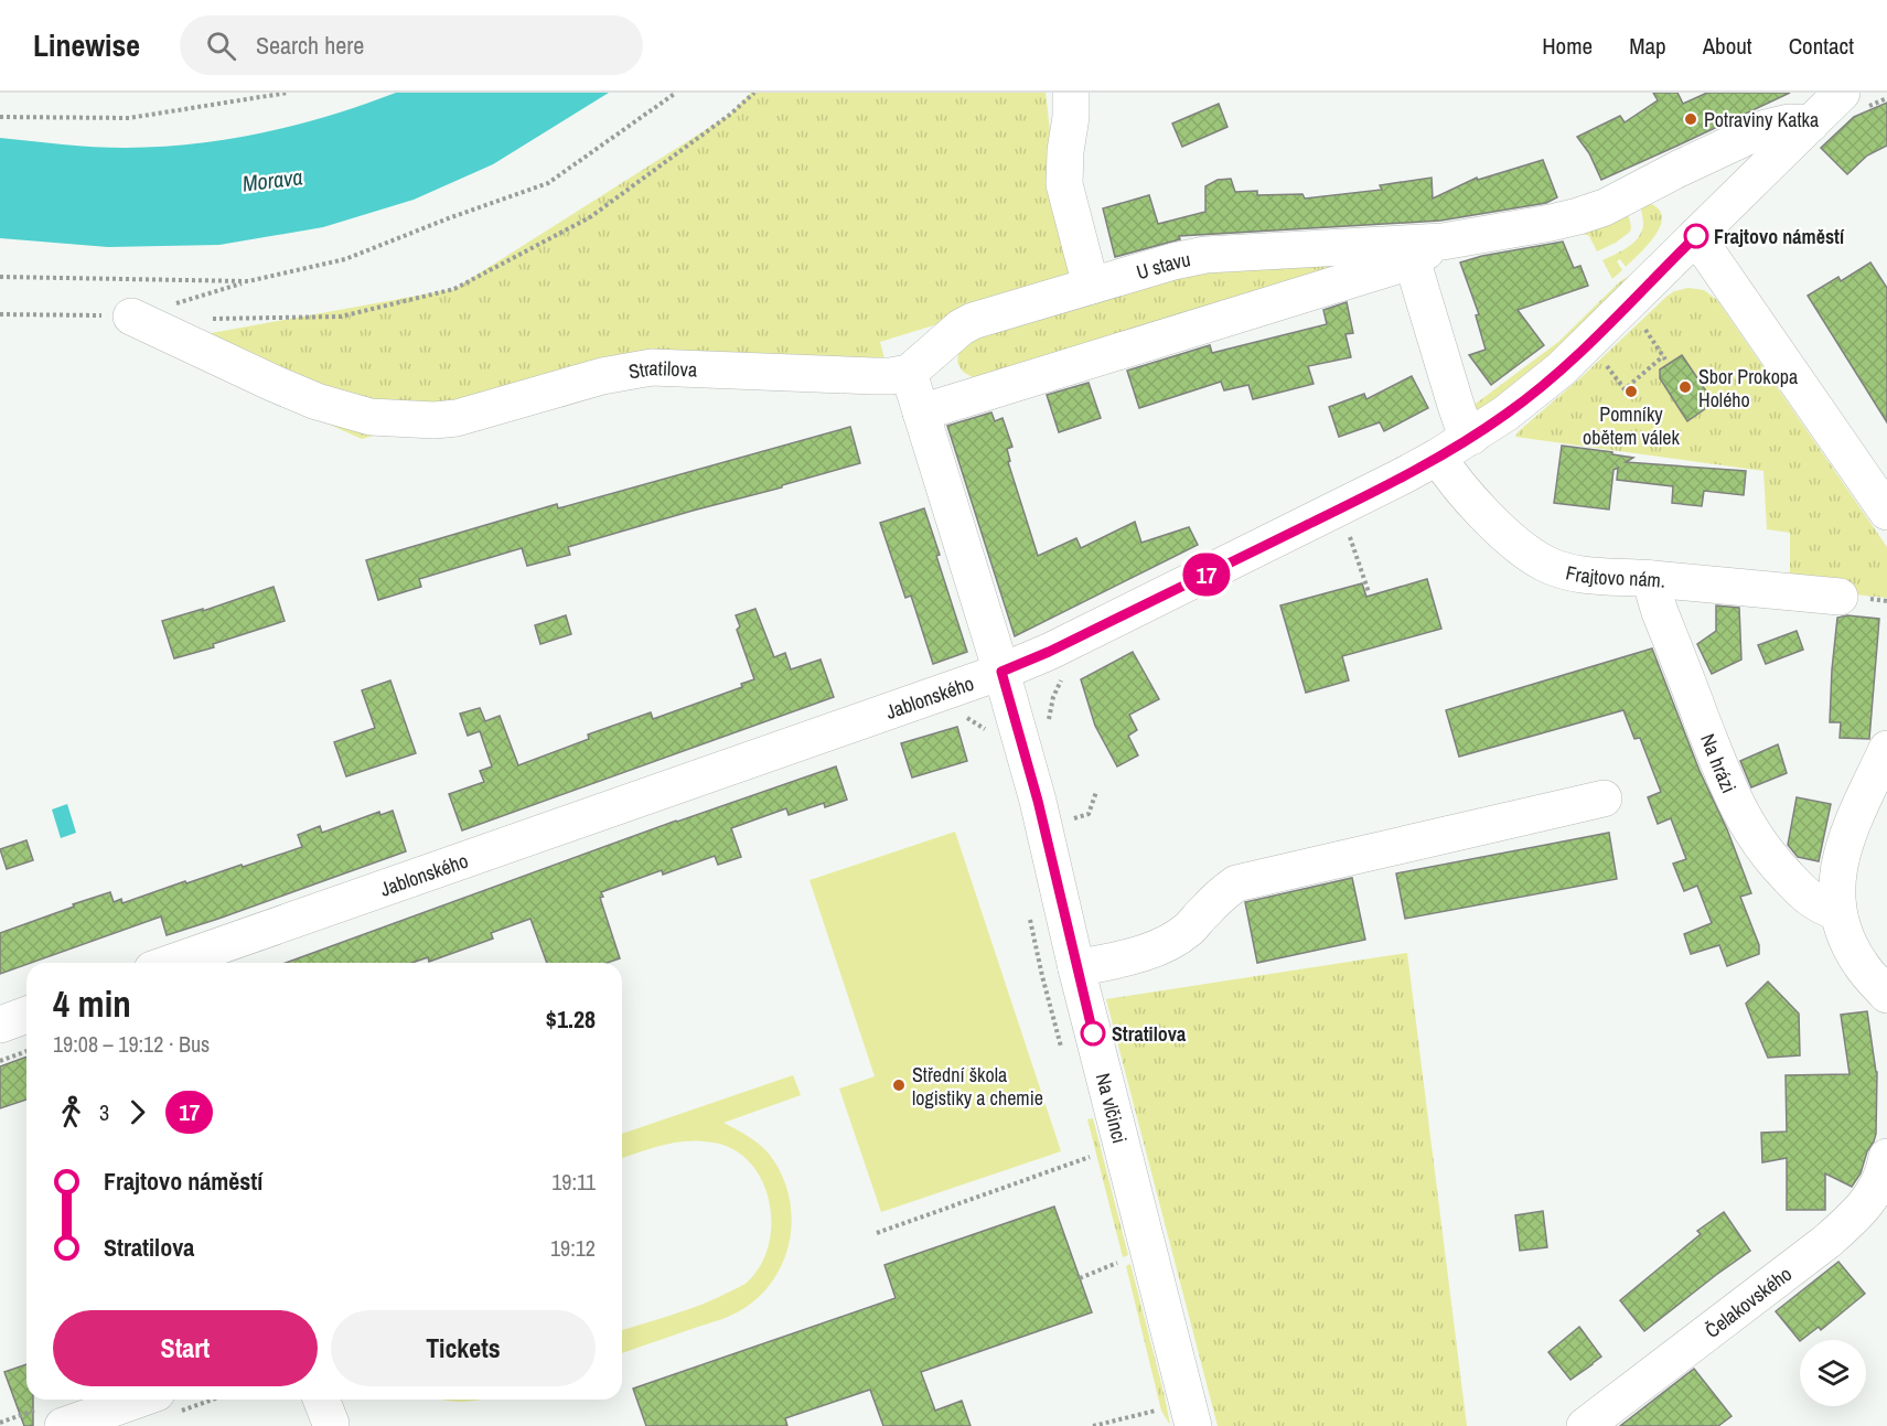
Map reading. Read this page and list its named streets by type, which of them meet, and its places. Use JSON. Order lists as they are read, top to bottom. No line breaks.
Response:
{"streets":{"street":["U stavu","Stratilova","Frajtovo nám.","Jablonského","Na hrázi","Na vlčinci","Čelakovského"]},"crossings":[["U stavu","Stratilova"],["U stavu","Jablonského"],["Frajtovo nám.","Jablonského"],["Frajtovo nám.","Na hrázi"],["Jablonského","Na vlčinci"]],"water":["Morava"],"places":["Potraviny Katka","Frajtovo náměstí","Sbor Prokopa Holého","Pomníky obětem válek","Stratilova","Střední škola logistiky a chemie"],"lines":["bus line 17"],"page":{"header":"Linewise","search":"Search here","nav":["Home","Map","About","Contact"],"on_map":"17","heading":["4 min","19:08 – 19:12 · Bus","$1.28"],"legs":["3","17"],"list":[{"name":"Frajtovo náměstí","value":"19:11"},{"name":"Stratilova","value":"19:12"}],"buttons":["Start","Tickets"]}}
